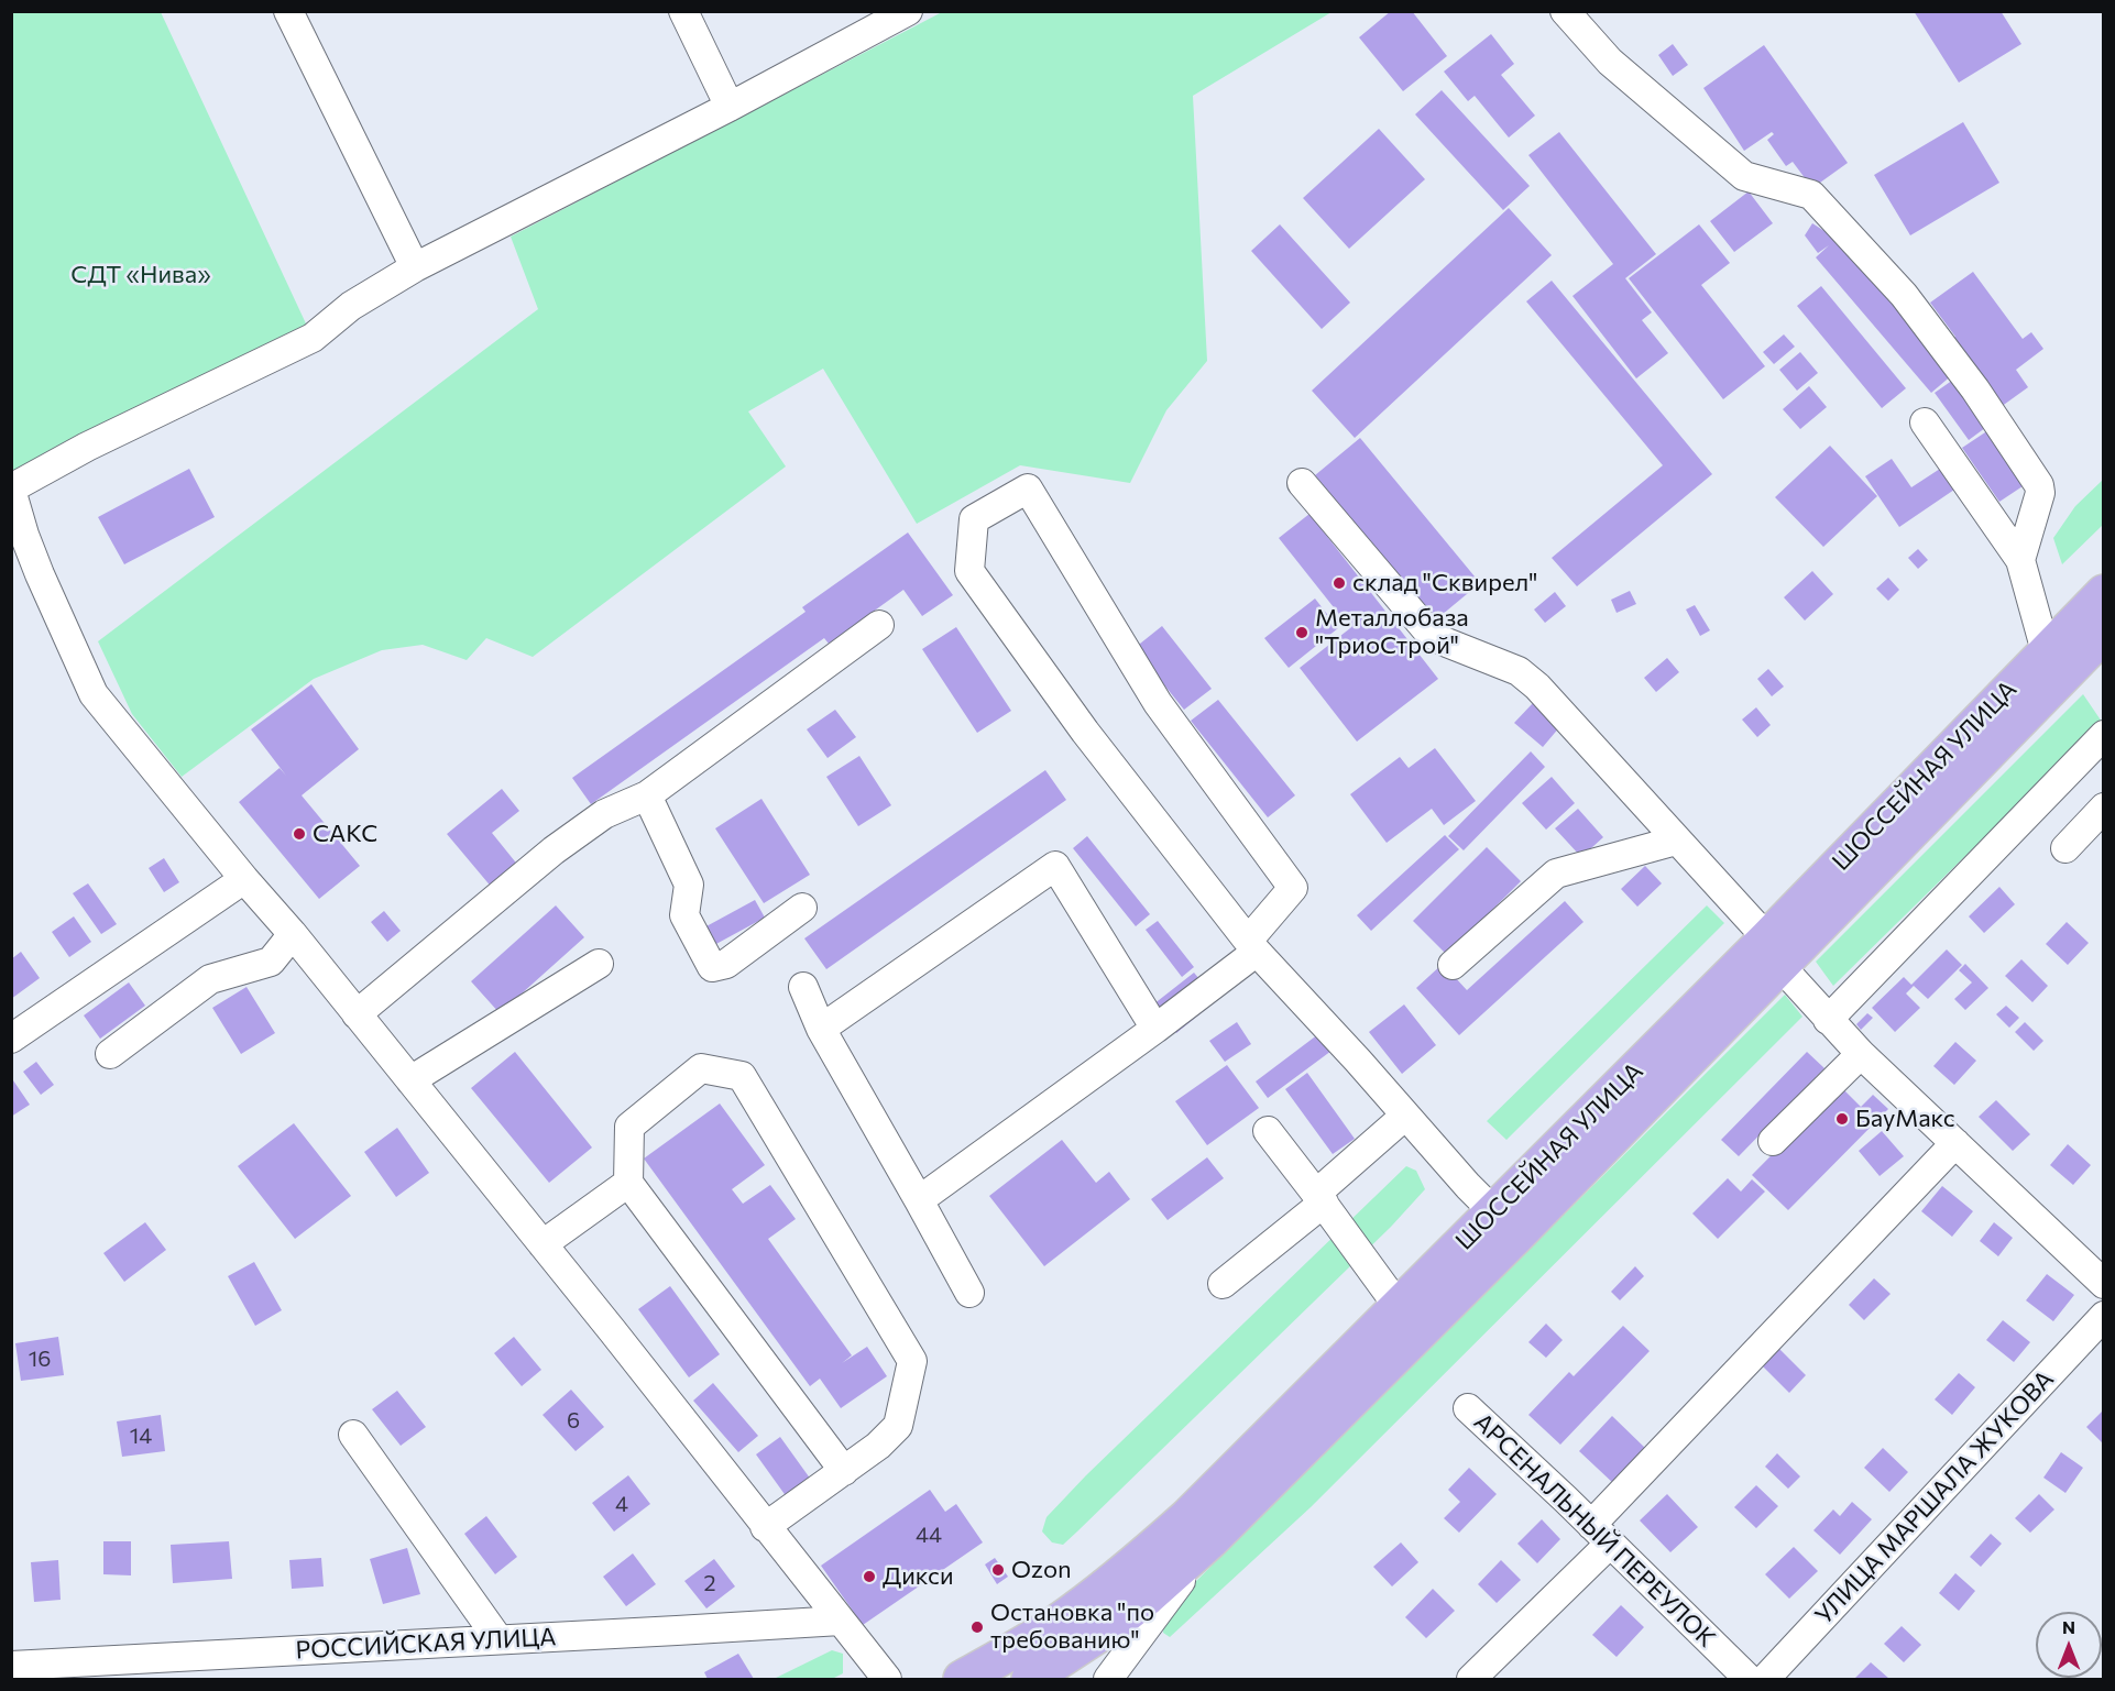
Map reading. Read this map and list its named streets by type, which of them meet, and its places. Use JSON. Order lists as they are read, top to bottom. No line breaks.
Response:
{"streets":{"main road":["ШОССЕЙНАЯ УЛИЦА"],"street":["УЛИЦА МАРШАЛА ЖУКОВА","АРСЕНАЛЬНЫЙ ПЕРЕУЛОК","РОССИЙСКАЯ УЛИЦА"]},"parks":["СДТ «Нива»"],"places":["склад \"Сквирел\"","Металлобаза \"ТриоСтрой\"","САКС","БауМакс","Ozon","Дикси","Остановка \"по требованию\""],"house_numbers":["16","6","14","4","44","2"],"north":"top"}
